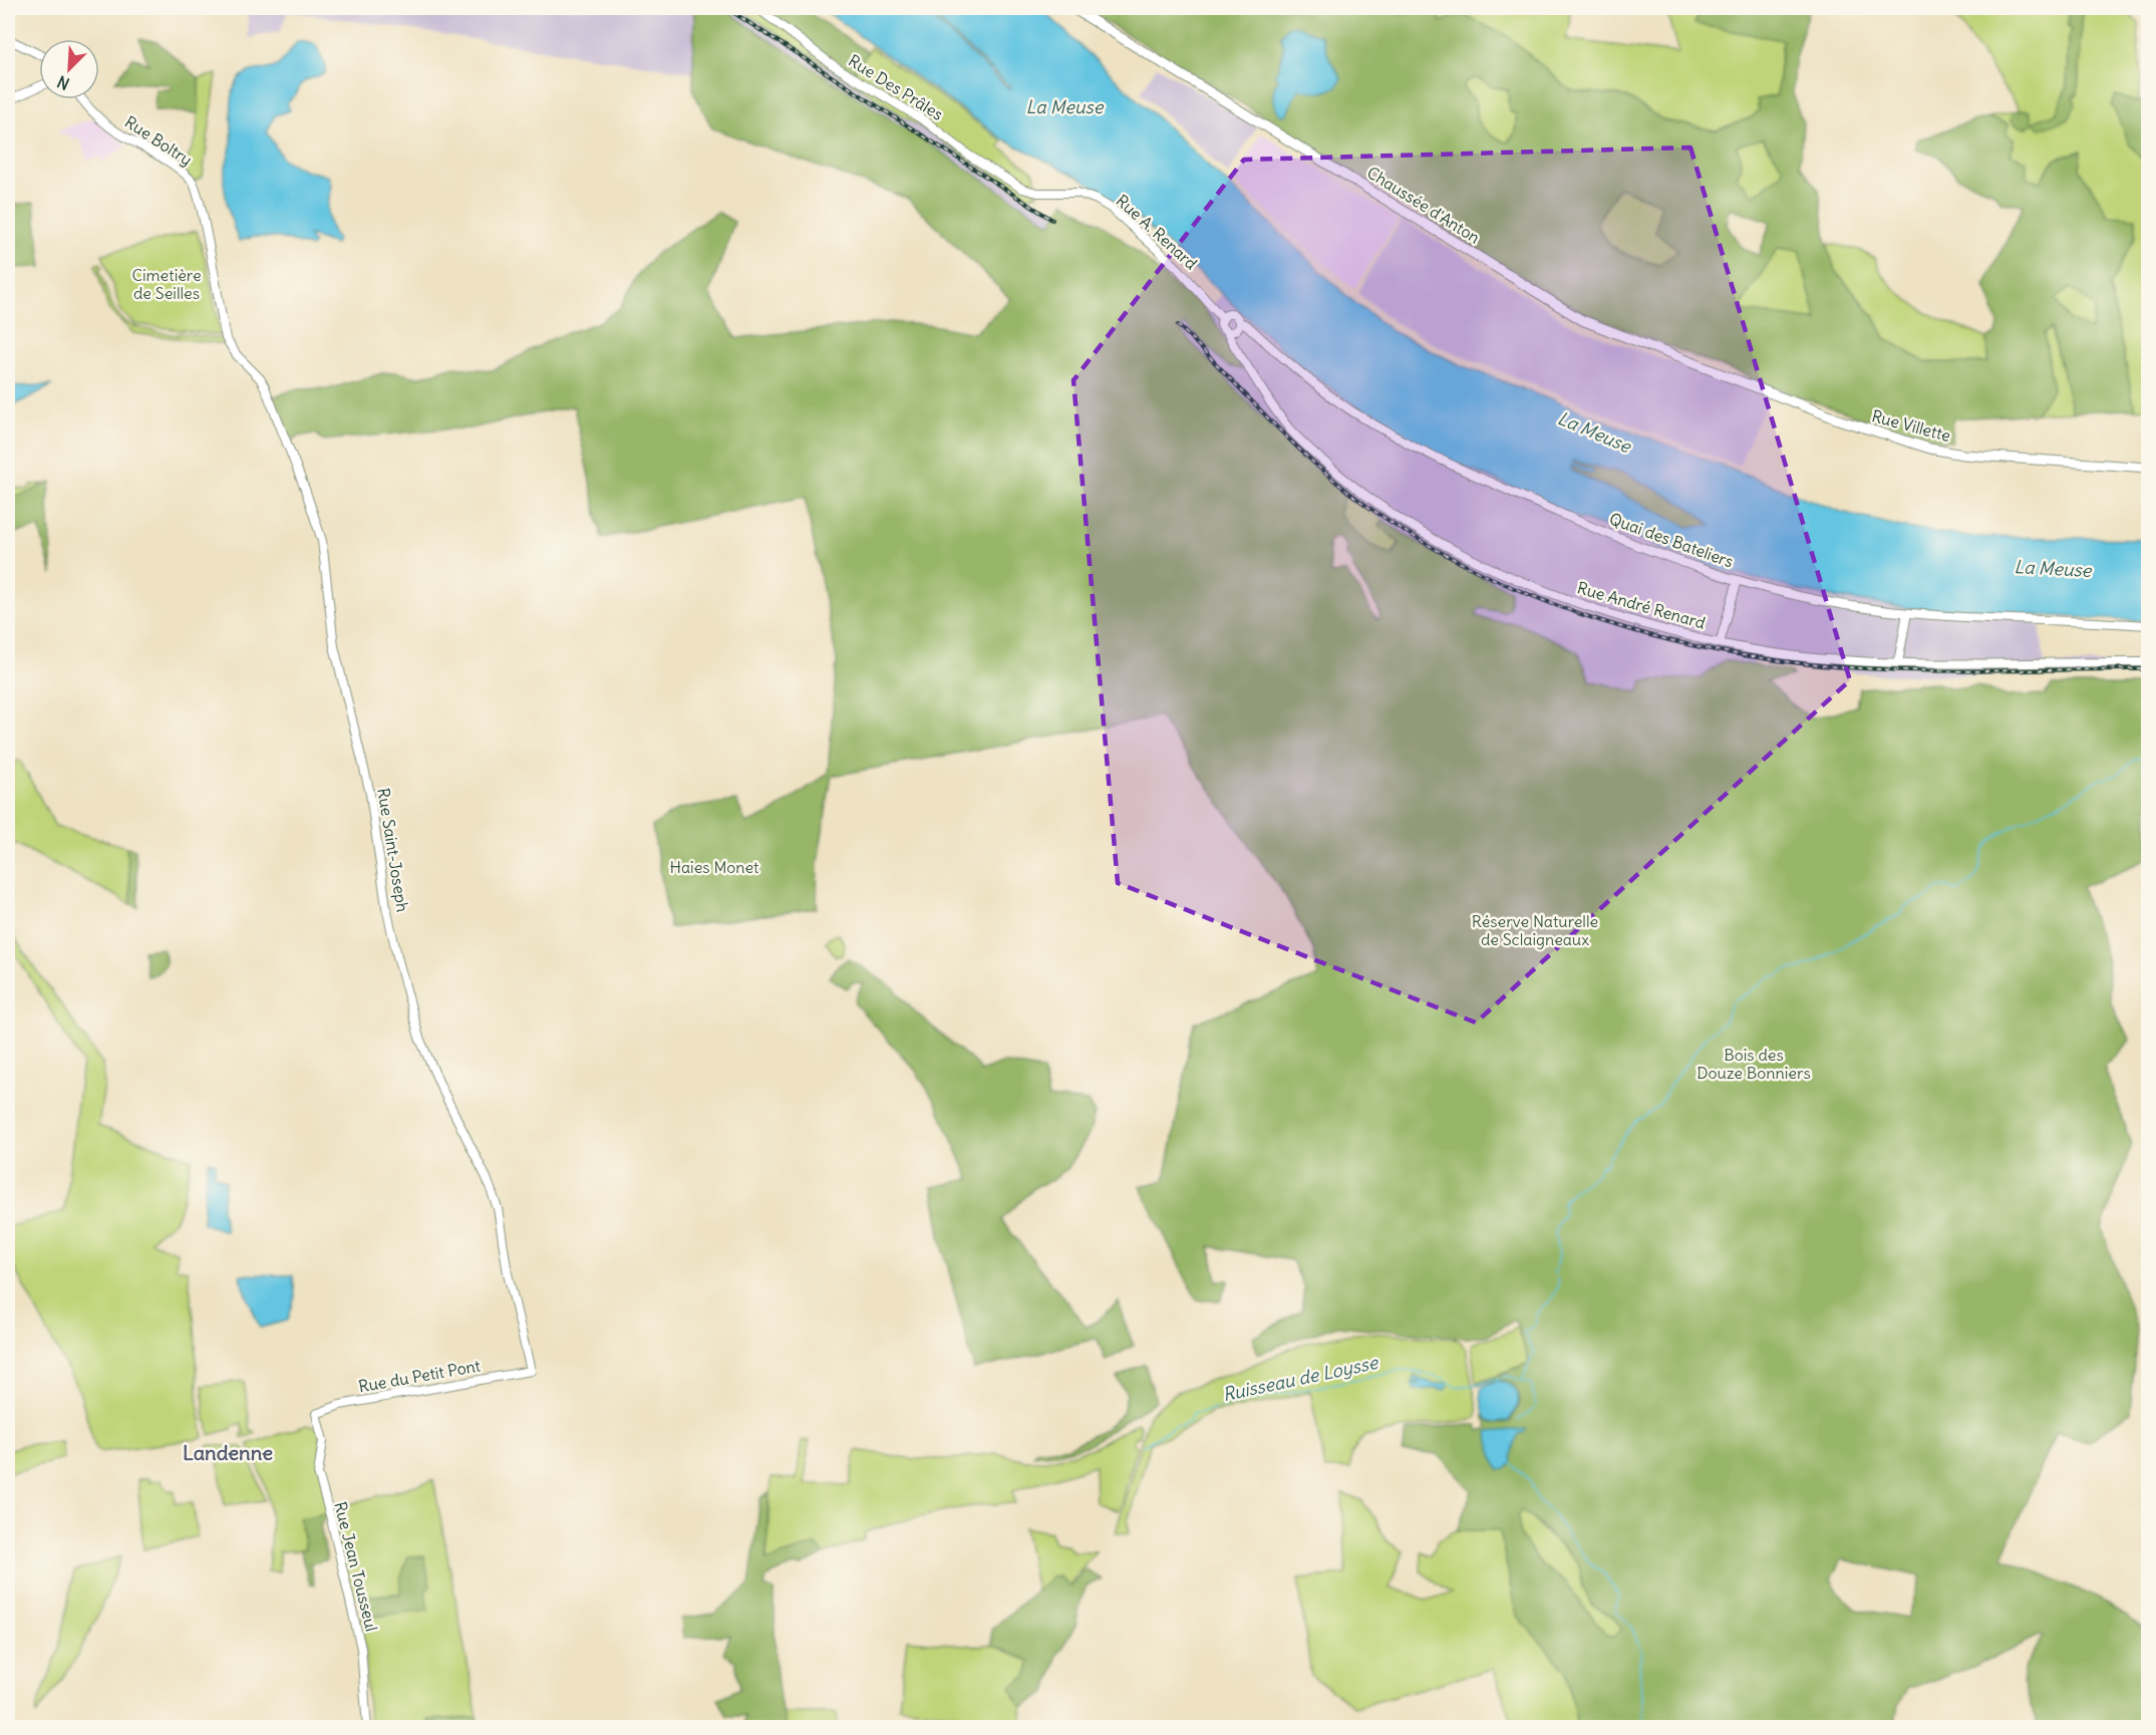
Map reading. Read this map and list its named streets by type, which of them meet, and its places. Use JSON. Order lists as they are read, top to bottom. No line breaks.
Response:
{"streets":{"main road":["Chaussée d'Anton","Rue Villette"],"street":["Rue Des Prâles","Rue Boltry","Rue A. Renard","Quai des Bateliers","Rue André Renard","Rue Saint-Joseph","Rue du Petit Pont","Rue Jean Tousseul"]},"crossings":[["Rue Des Prâles","Rue A. Renard"],["Rue Boltry","Rue Saint-Joseph"],["Chaussée d'Anton","Rue Villette"],["Rue A. Renard","Quai des Bateliers"],["Rue A. Renard","Rue André Renard"],["Quai des Bateliers","Rue André Renard"],["Rue Saint-Joseph","Rue du Petit Pont"],["Rue du Petit Pont","Rue Jean Tousseul"]],"districts":["Landenne"],"water":["La Meuse","Ruisseau de Loysse"],"parks":["Cimetière de Seilles","Haies Monet","Réserve Naturelle de Sclaigneaux","Bois des Douze Bonniers"],"north":"bottom left"}
